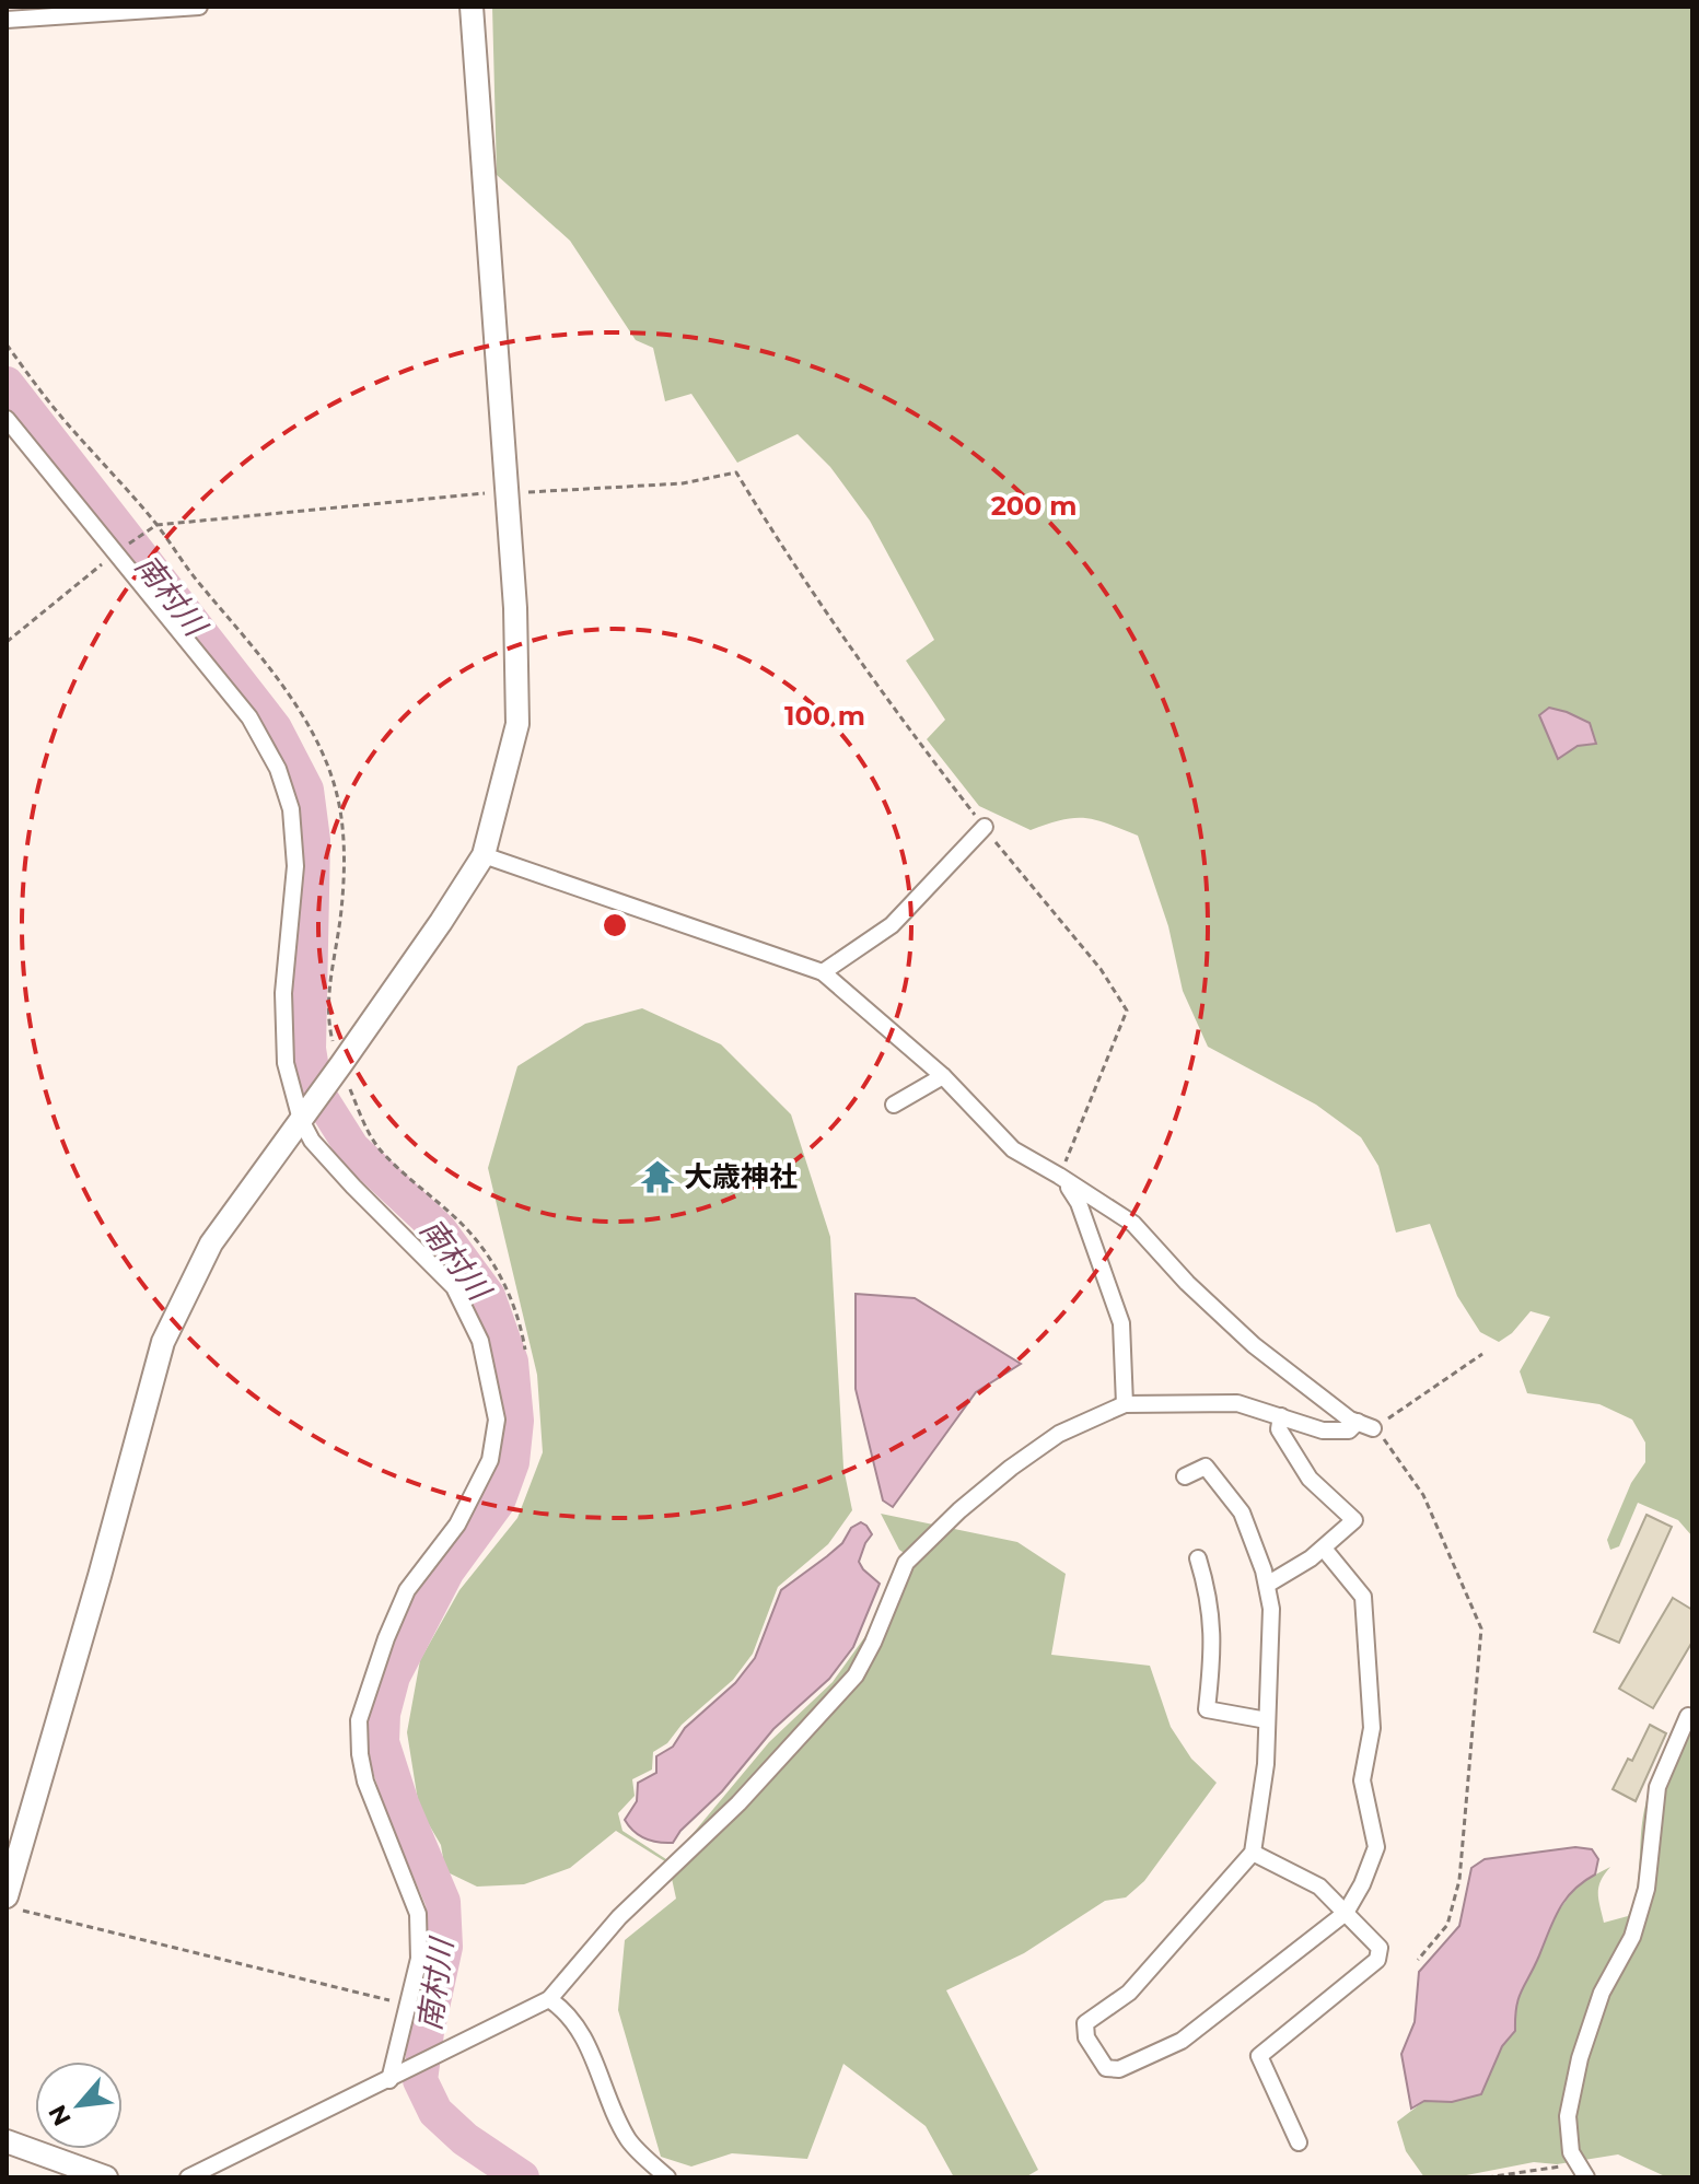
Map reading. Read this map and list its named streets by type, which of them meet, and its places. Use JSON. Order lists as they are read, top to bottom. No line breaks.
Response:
{"water":["南村川"],"places":{"temple":["大歳神社"]},"north":"bottom left","rings":["200 m","100 m"]}
